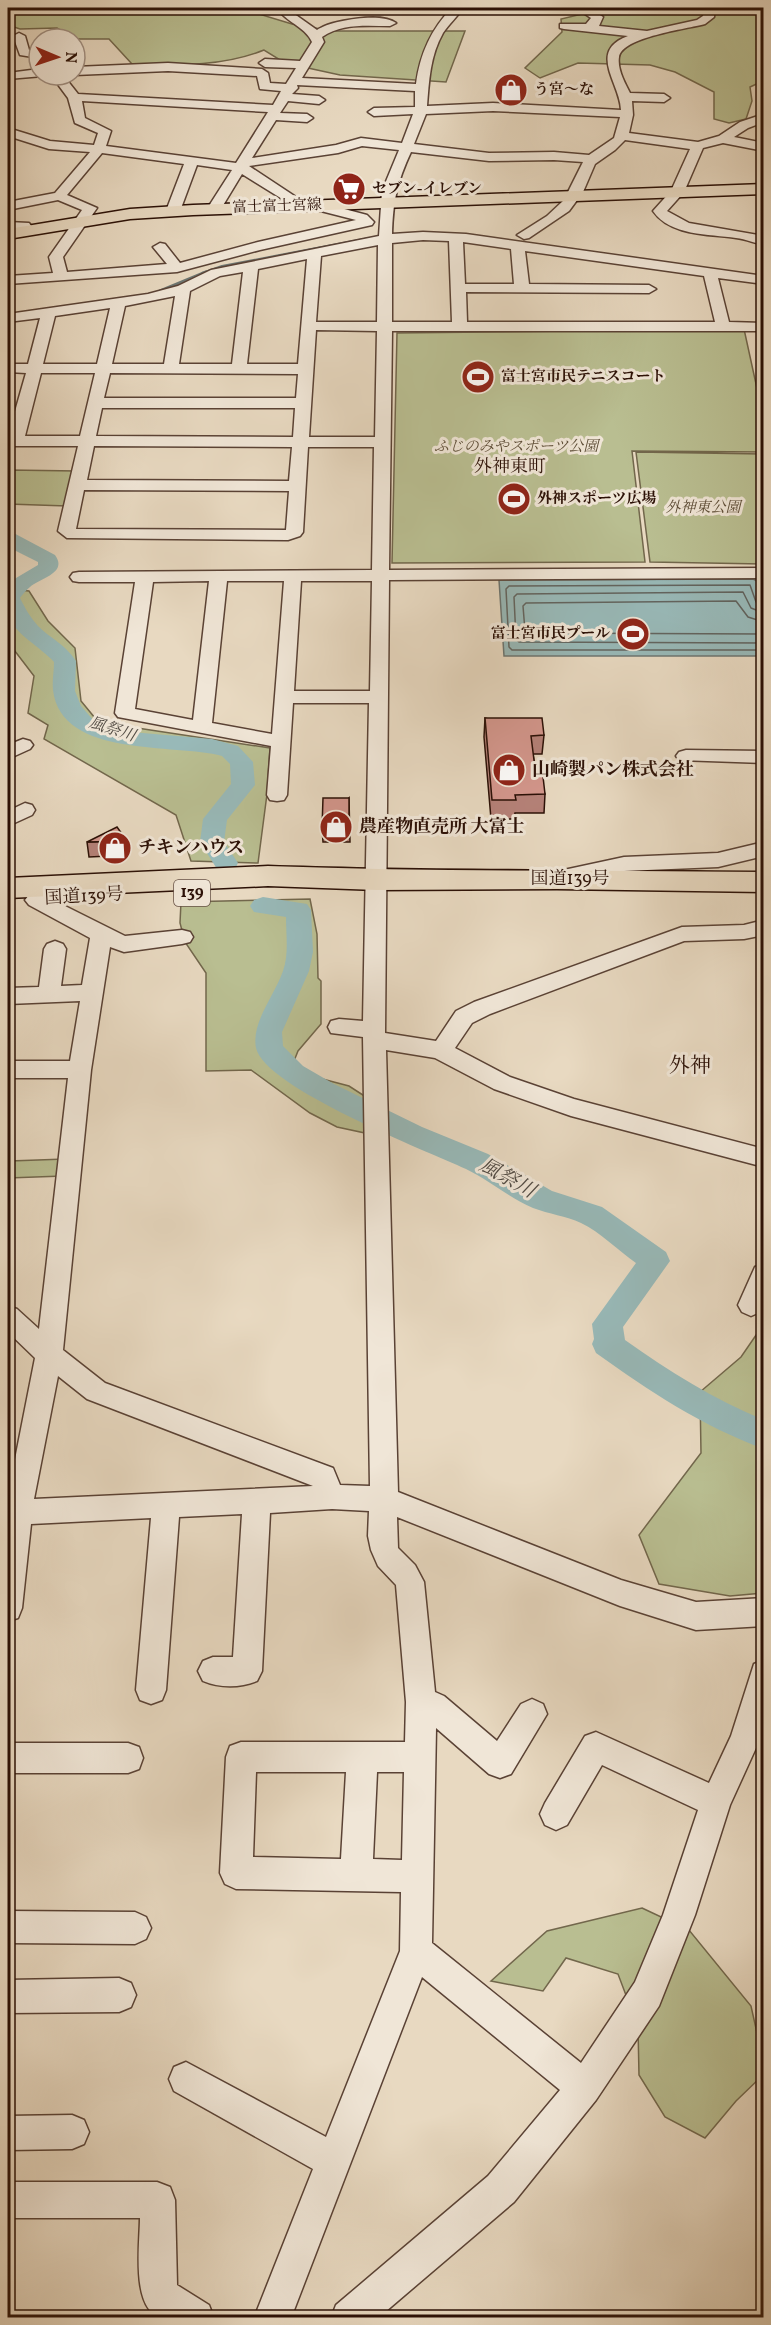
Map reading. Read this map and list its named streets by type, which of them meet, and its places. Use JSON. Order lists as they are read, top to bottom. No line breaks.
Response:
{"streets":{"highway":["国道139号","139"],"main road":["富士富士宮線"]},"districts":["外神東町","外神"],"water":["風祭川"],"parks":["ふじのみやスポーツ公園","外神東公園"],"places":{"shop":["う宮〜な","山崎製パン株式会社","農産物直売所 大富士","チキンハウス"],"supermarket":["セブン-イレブン"],"sports":["富士宮市民テニスコート","外神スポーツ広場","富士宮市民プール"]},"north":"right"}
